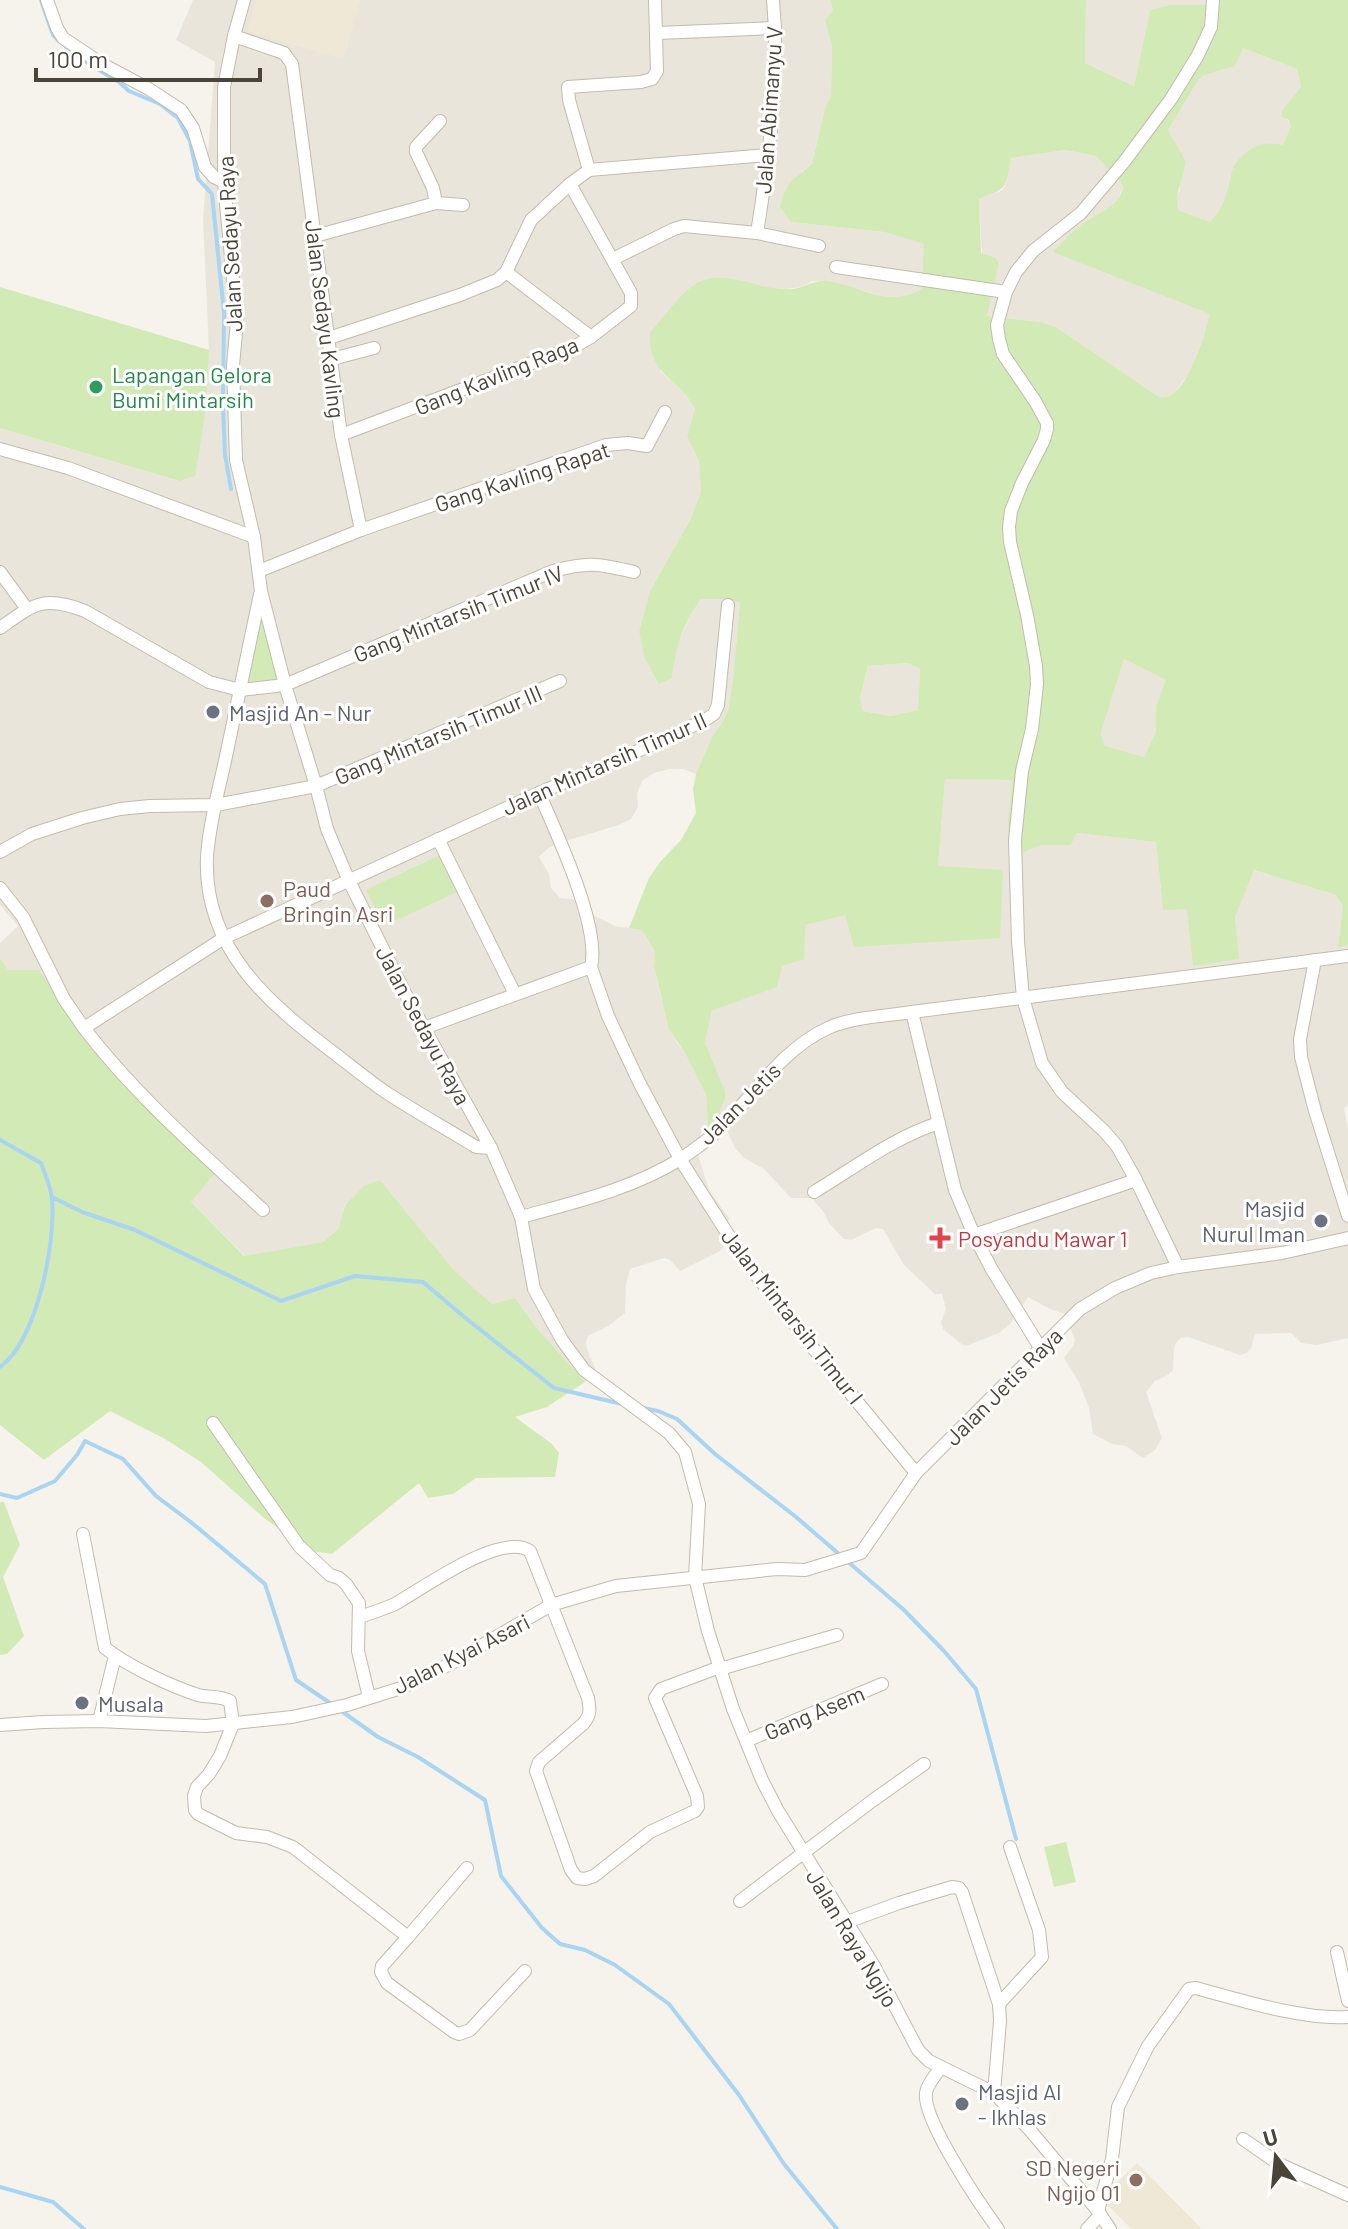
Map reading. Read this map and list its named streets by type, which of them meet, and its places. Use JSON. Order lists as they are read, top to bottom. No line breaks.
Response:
{"streets":{"street":["Jalan Abimanyu V","Jalan Sedayu Raya","Jalan Sedayu Kavling","Gang Kavling Raga","Gang Kavling Rapat","Gang Mintarsih Timur IV","Gang Mintarsih Timur III","Jalan Mintarsih Timur II","Jalan Jetis","Jalan Mintarsih Timur I","Jalan Jetis Raya","Jalan Kyai Asari","Gang Asem","Jalan Raya Ngijo"]},"crossings":[["Jalan Sedayu Raya","Jalan Sedayu Kavling"],["Jalan Sedayu Raya","Gang Mintarsih Timur IV"],["Jalan Sedayu Raya","Gang Mintarsih Timur III"],["Jalan Sedayu Raya","Jalan Mintarsih Timur II"],["Jalan Sedayu Raya","Jalan Jetis"],["Jalan Sedayu Raya","Jalan Jetis Raya"],["Jalan Sedayu Raya","Jalan Kyai Asari"],["Jalan Sedayu Raya","Jalan Raya Ngijo"],["Jalan Sedayu Kavling","Gang Kavling Raga"],["Jalan Sedayu Kavling","Gang Kavling Rapat"],["Jalan Mintarsih Timur II","Jalan Mintarsih Timur I"],["Jalan Jetis","Jalan Mintarsih Timur I"],["Jalan Mintarsih Timur I","Jalan Jetis Raya"],["Jalan Jetis Raya","Jalan Kyai Asari"],["Jalan Jetis Raya","Jalan Raya Ngijo"],["Jalan Kyai Asari","Jalan Raya Ngijo"],["Gang Asem","Jalan Raya Ngijo"]],"places":{"other":["Lapangan Gelora Bumi Mintarsih","Masjid An - Nur","Paud Bringin Asri","Masjid Nurul Iman","Musala","Masjid Al - Ikhlas","SD Negeri Ngijo 01"],"health":["Posyandu Mawar 1"]},"scale_bar":"100 m","north":"top"}
